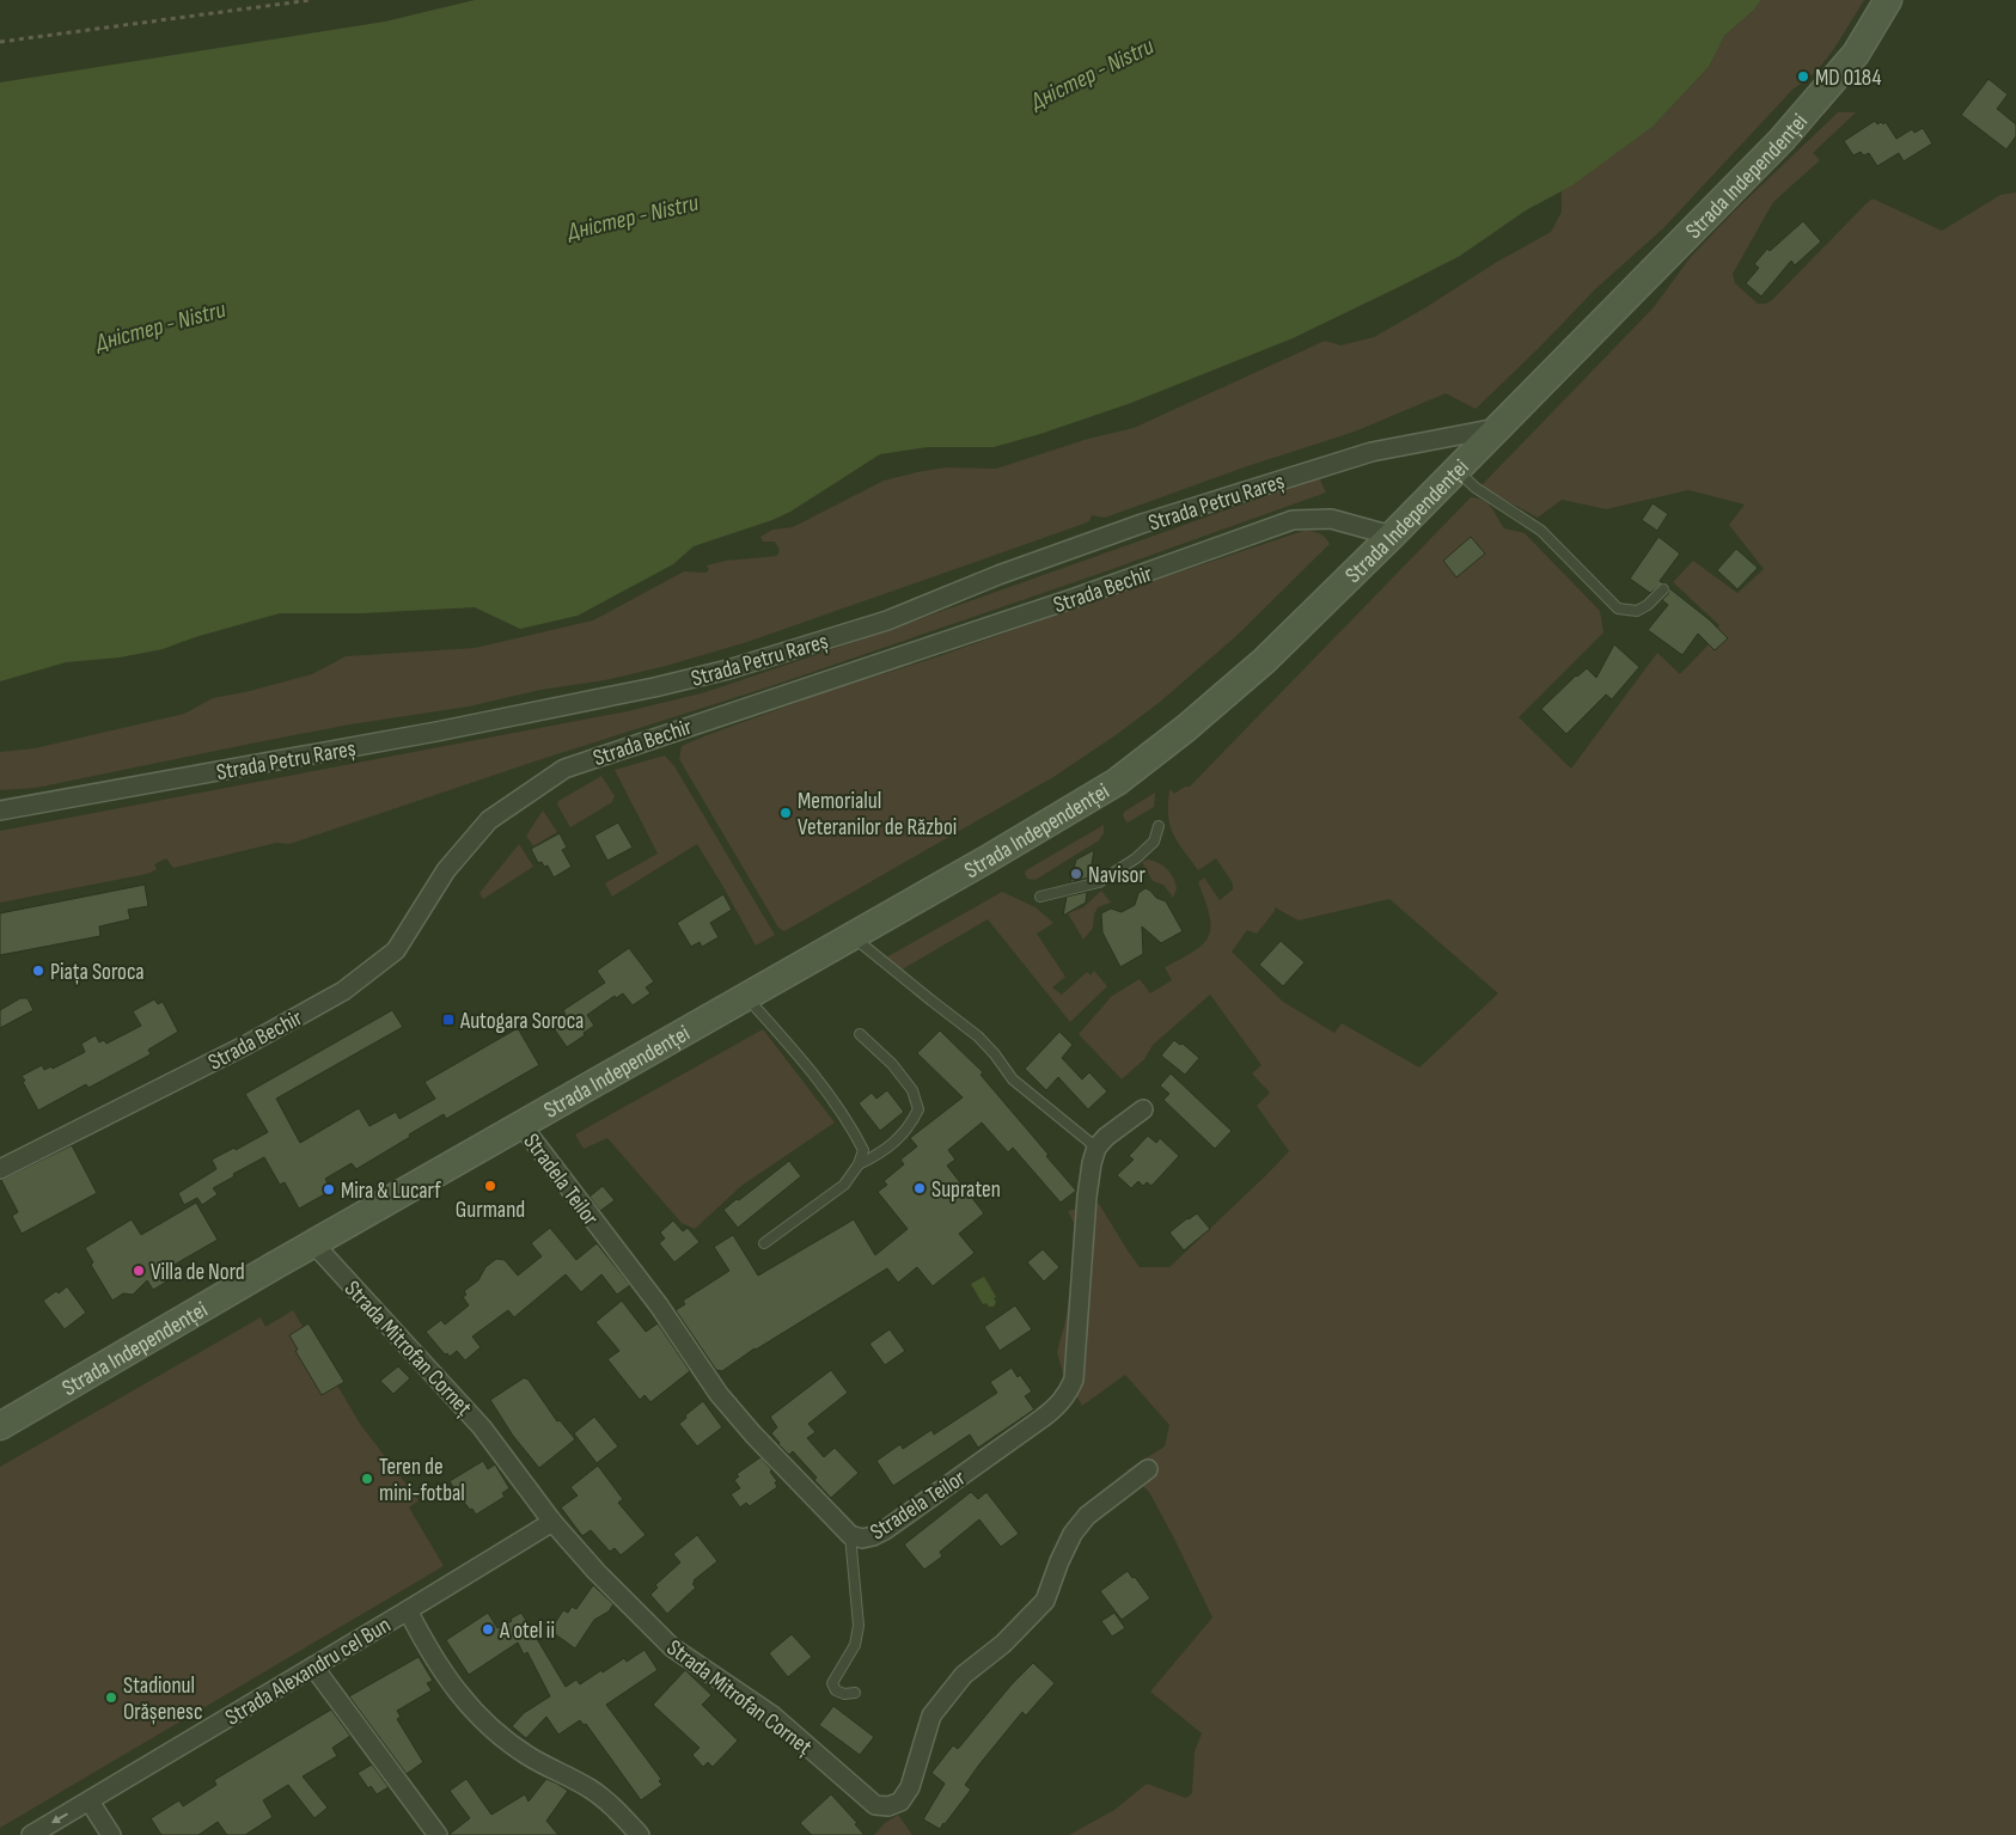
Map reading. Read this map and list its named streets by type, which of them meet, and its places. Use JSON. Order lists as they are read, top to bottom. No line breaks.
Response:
{"streets":{"main road":["Strada Independenței"],"street":["Strada Petru Rareș","Strada Bechir","Stradela Teilor","Strada Mitrofan Corneț","Strada Alexandru cel Bun"]},"crossings":[["Strada Independenței","Strada Petru Rareș"],["Strada Independenței","Strada Bechir"],["Strada Independenței","Stradela Teilor"],["Strada Independenței","Strada Mitrofan Corneț"],["Strada Mitrofan Corneț","Strada Alexandru cel Bun"]],"water":["Дністер - Nistru"],"places":{"other":["MD 0184","Memorialul Veteranilor de Război","Navisor","Piața Soroca","Gurmand","Supraten","Mira & Lucarf","Villa de Nord","Teren de mini-fotbal","A otel ii","Stadionul Orășenesc"],"transit":["Autogara Soroca"]}}
